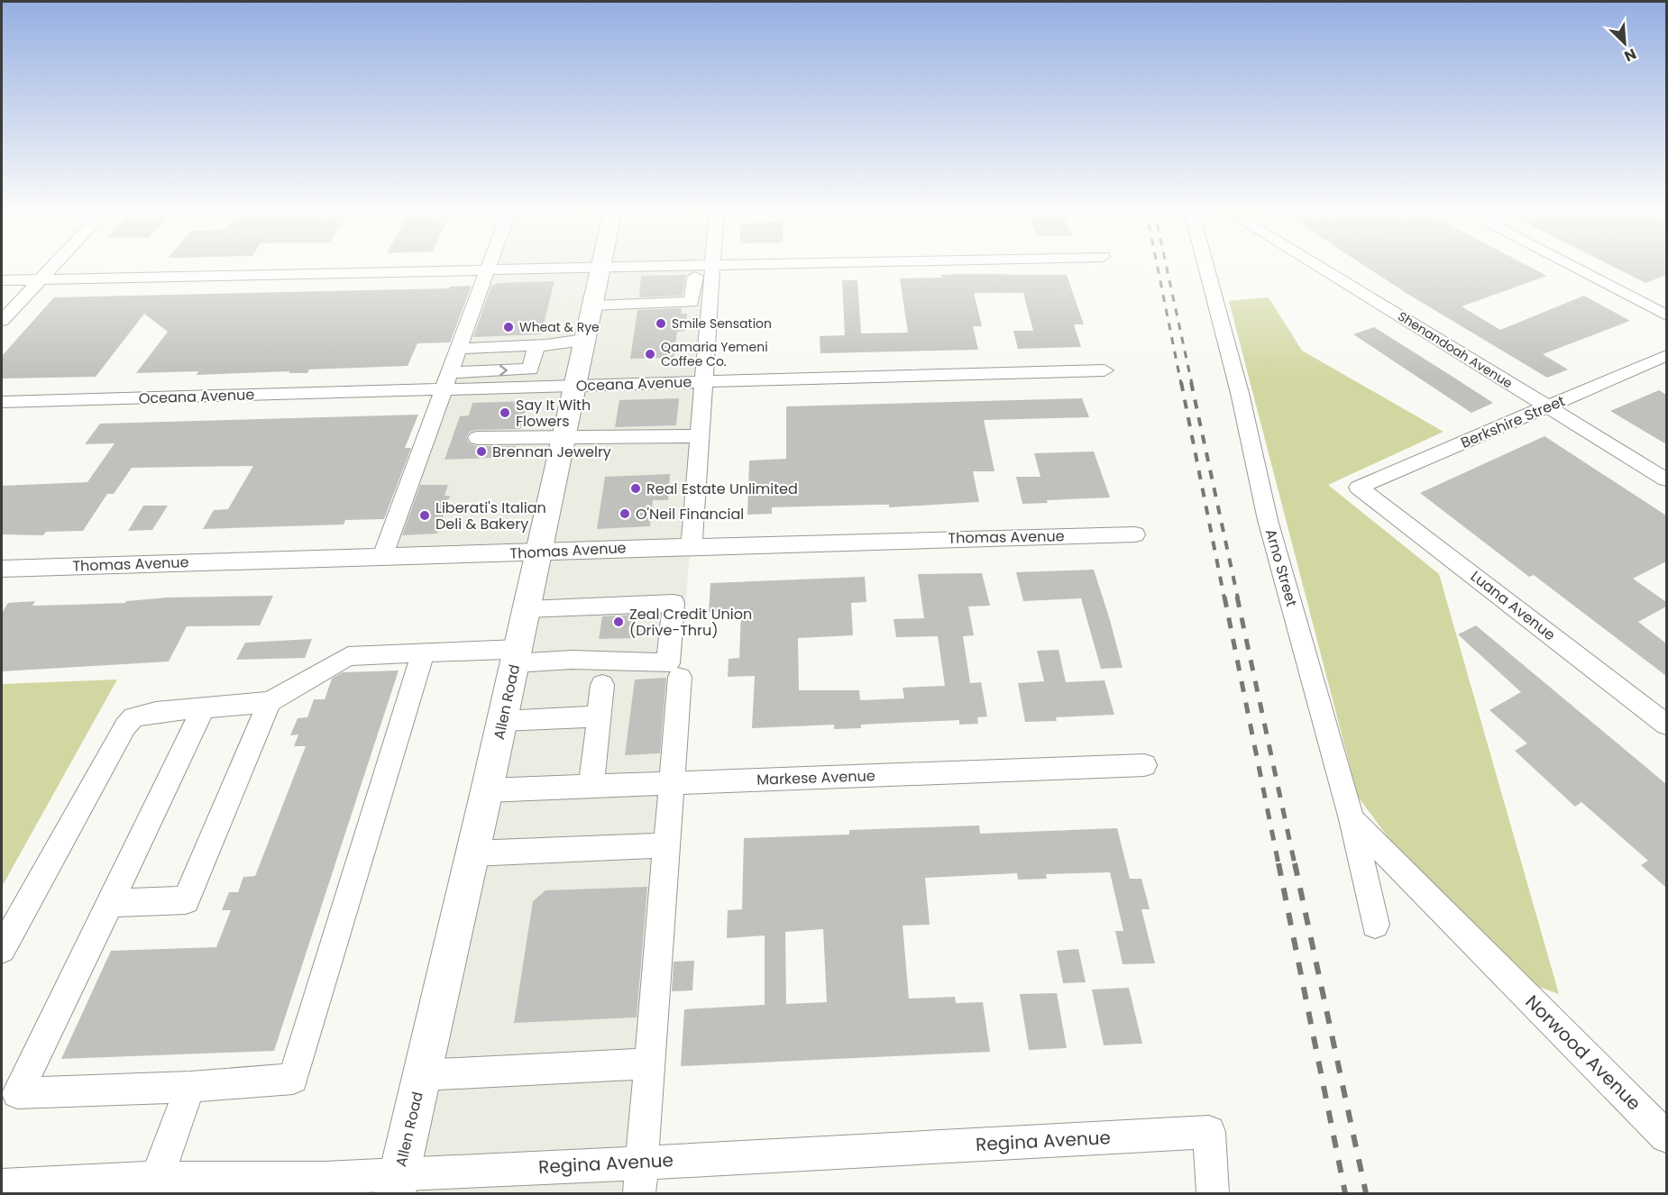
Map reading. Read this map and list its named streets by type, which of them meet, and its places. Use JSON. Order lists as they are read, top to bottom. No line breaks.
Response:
{"streets":{"main road":["Allen Road"],"street":["Shenandoah Avenue","Oceana Avenue","Berkshire Street","Thomas Avenue","Arno Street","Luana Avenue","Markese Avenue","Norwood Avenue","Regina Avenue"]},"crossings":[["Shenandoah Avenue","Berkshire Street"],["Oceana Avenue","Allen Road"],["Berkshire Street","Luana Avenue"],["Thomas Avenue","Allen Road"],["Arno Street","Norwood Avenue"],["Allen Road","Markese Avenue"],["Allen Road","Regina Avenue"]],"places":["Smile Sensation","Wheat & Rye","Qamaria Yemeni Coffee Co.","Say It With Flowers","Brennan Jewelry","Real Estate Unlimited","O'Neil Financial","Liberati's Italian Deli & Bakery","Zeal Credit Union (Drive-Thru)"],"north":"bottom right"}
